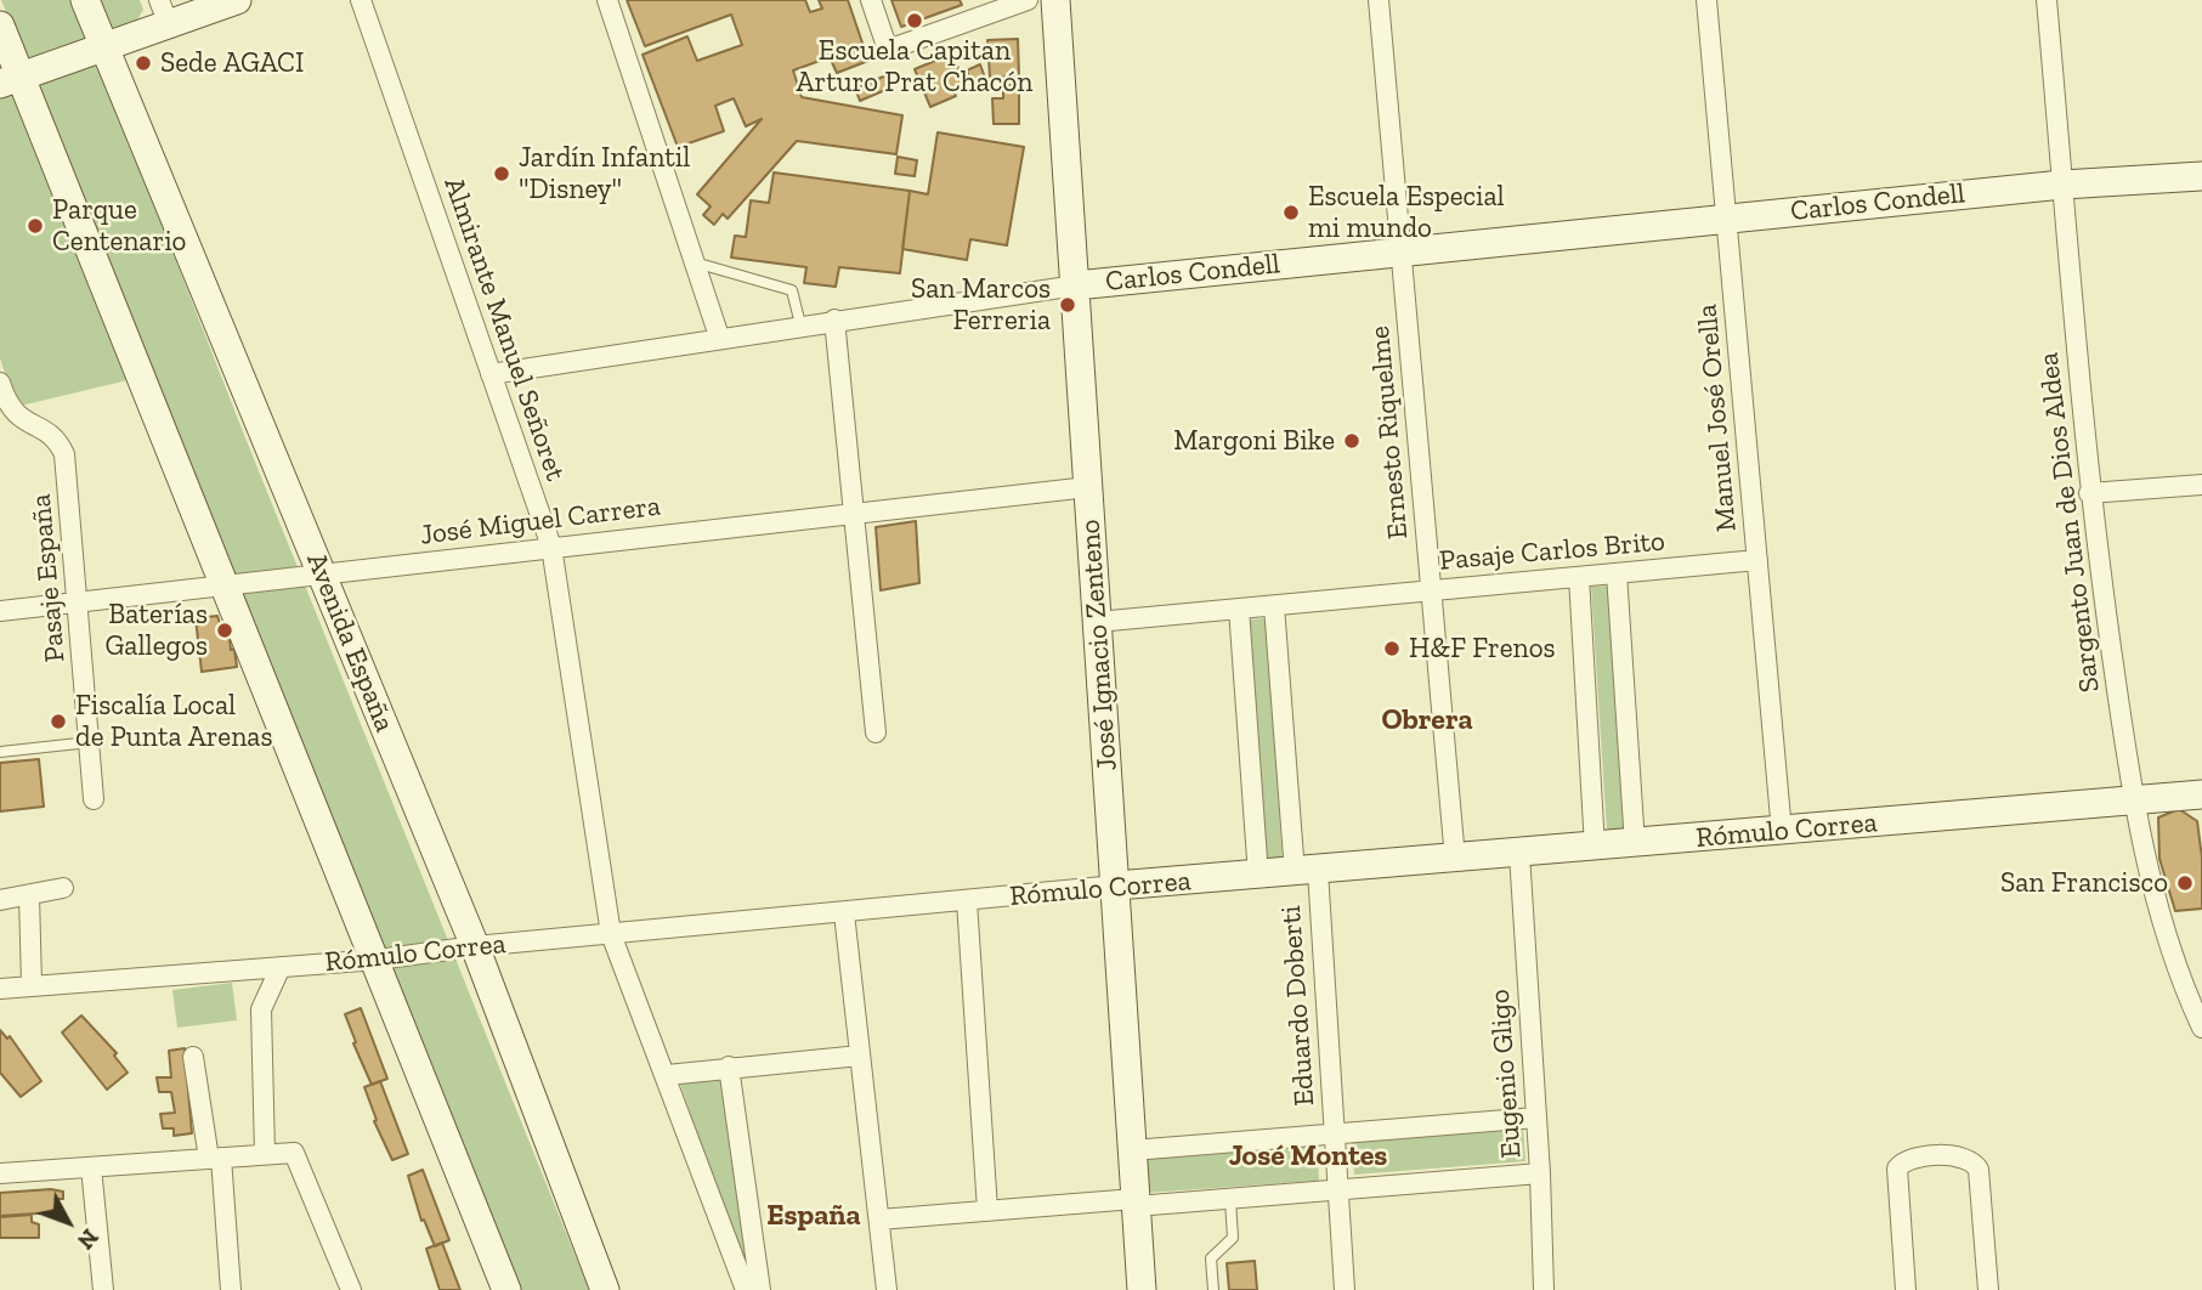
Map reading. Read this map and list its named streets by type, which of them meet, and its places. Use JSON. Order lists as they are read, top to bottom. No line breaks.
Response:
{"streets":{"street":["Carlos Condell","Almirante Manuel Señoret","Manuel José Orella","Ernesto Riquelme","José Miguel Carrera","Sargento Juan de Dios Aldea","Pasaje Carlos Brito","Pasaje España","Avenida España","José Ignacio Zenteno","Rómulo Correa","Eduardo Doberti","Eugenio Gligo"]},"crossings":[["Carlos Condell","Almirante Manuel Señoret"],["Carlos Condell","Manuel José Orella"],["Carlos Condell","Ernesto Riquelme"],["Carlos Condell","Sargento Juan de Dios Aldea"],["Carlos Condell","José Ignacio Zenteno"],["Almirante Manuel Señoret","José Miguel Carrera"],["Almirante Manuel Señoret","Rómulo Correa"],["Manuel José Orella","Pasaje Carlos Brito"],["Manuel José Orella","Rómulo Correa"],["Ernesto Riquelme","Pasaje Carlos Brito"],["Ernesto Riquelme","Rómulo Correa"],["José Miguel Carrera","Pasaje España"],["José Miguel Carrera","Avenida España"],["José Miguel Carrera","José Ignacio Zenteno"],["Sargento Juan de Dios Aldea","Rómulo Correa"],["Pasaje Carlos Brito","José Ignacio Zenteno"],["Pasaje Carlos Brito","Eduardo Doberti"],["Avenida España","Rómulo Correa"],["José Ignacio Zenteno","Rómulo Correa"],["Rómulo Correa","Eduardo Doberti"],["Rómulo Correa","Eugenio Gligo"]],"districts":["Obrera","José Montes","España"],"places":["Escuela Capitan Arturo Prat Chacón","Sede AGACI","Jardín Infantil \"Disney\"","Escuela Especial mi mundo","Parque Centenario","San Marcos Ferreria","Margoni Bike","Baterías Gallegos","H&F Frenos","Fiscalía Local de Punta Arenas","San Francisco"],"north":"bottom right"}
